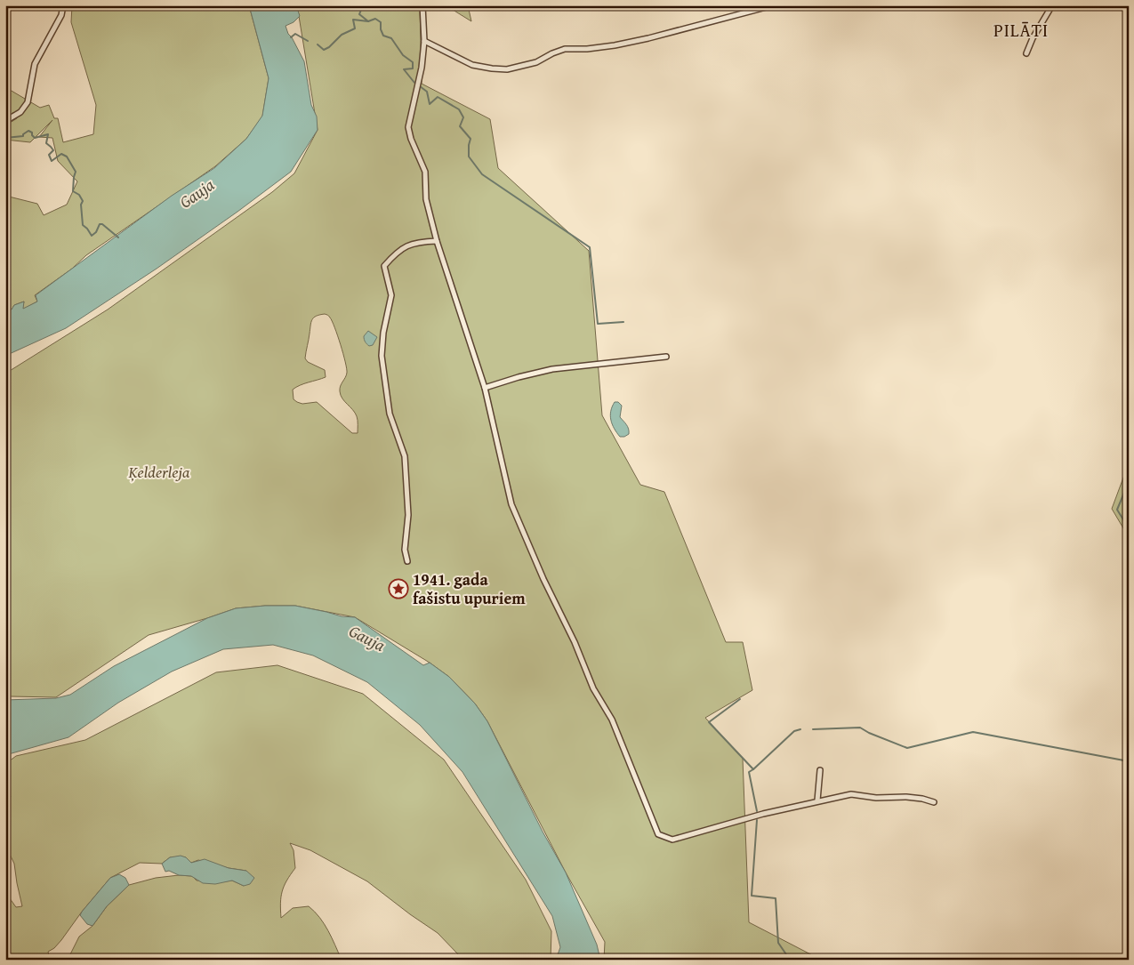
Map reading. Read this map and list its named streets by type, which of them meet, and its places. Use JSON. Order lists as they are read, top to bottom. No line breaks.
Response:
{"districts":["PILĀTI"],"water":["Gauja"],"parks":["Ķelderleja"],"places":{"place":["1941. gada fašistu upuriem"]}}
